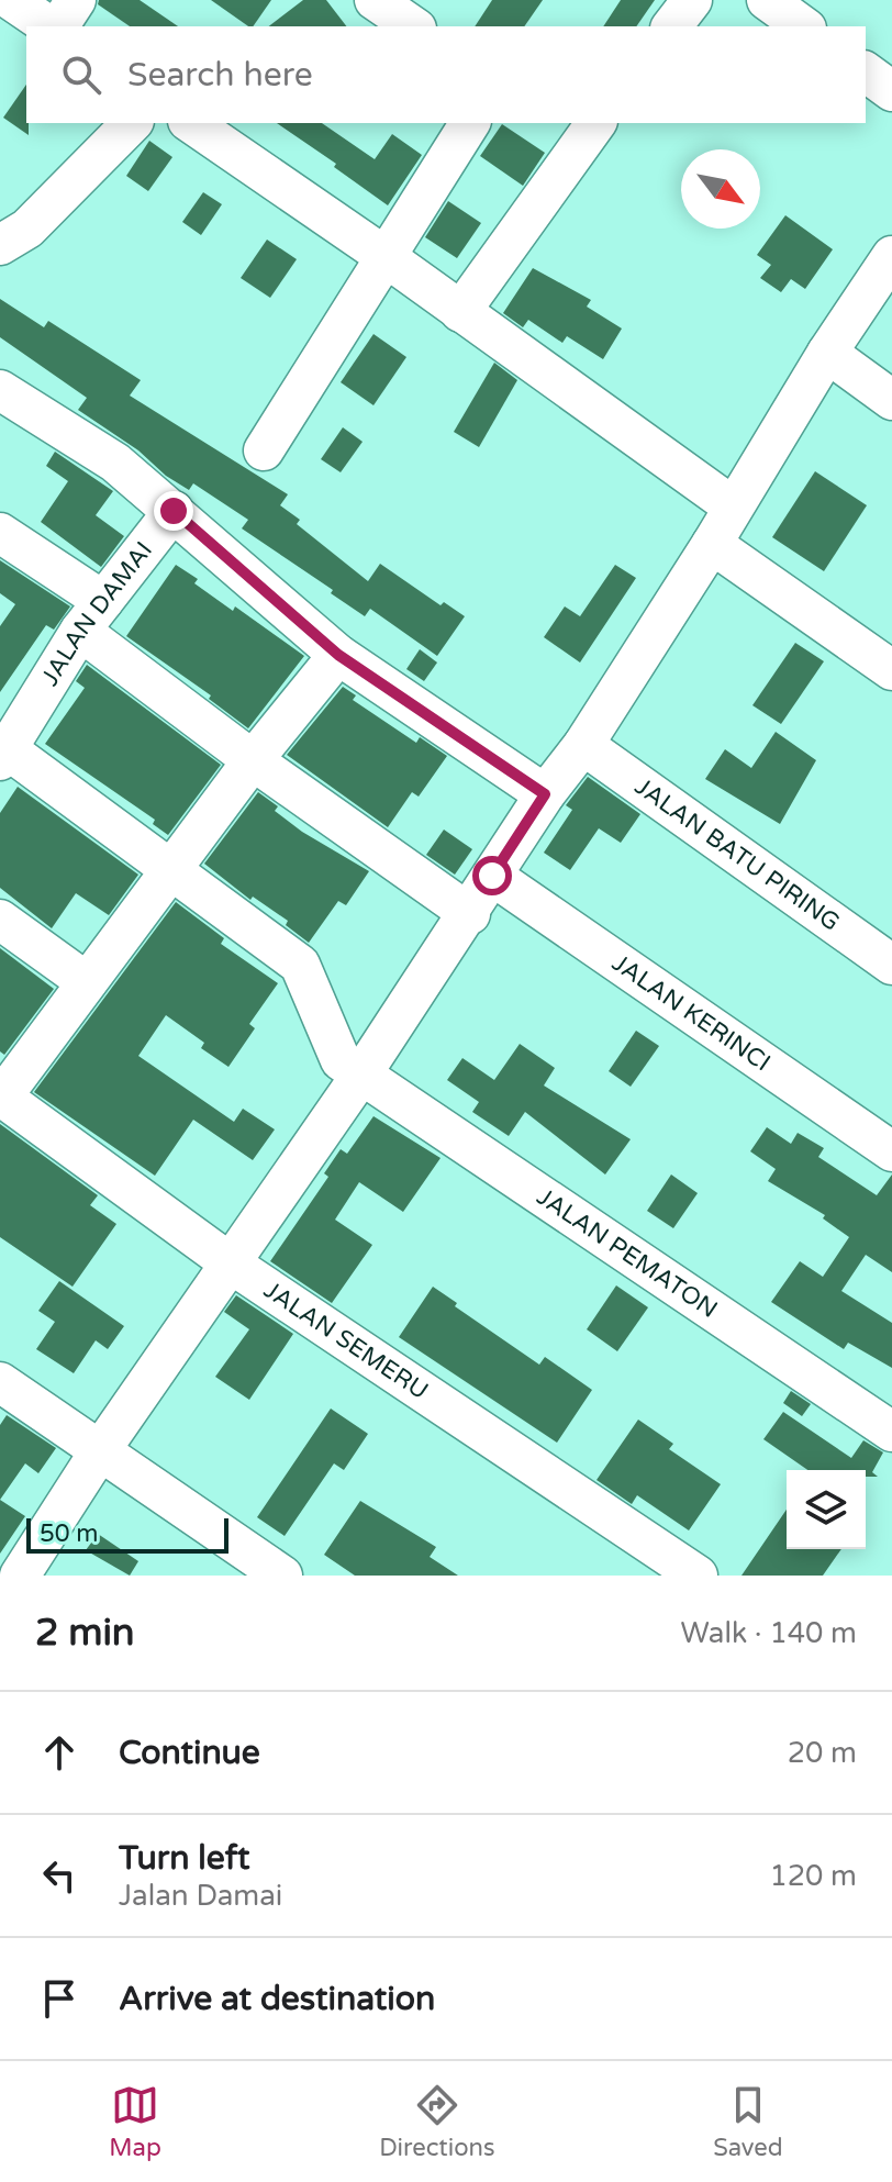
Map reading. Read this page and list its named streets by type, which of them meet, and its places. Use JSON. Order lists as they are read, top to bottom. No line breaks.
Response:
{"streets":{"street":["JALAN DAMAI","JALAN BATU PIRING","JALAN KERINCI","JALAN PEMATON","JALAN SEMERU"]},"crossings":[["JALAN DAMAI","JALAN PEMATON"]],"scale_bar":"50 m","north":"bottom right","page":{"search":"Search here","scale":"50 m","heading":["2 min","Walk · 140 m"],"list":[["Continue","20 m"],["Turn left","Jalan Damai","120 m"],"Arrive at destination"],"nav":["Map","Directions","Saved"]}}
